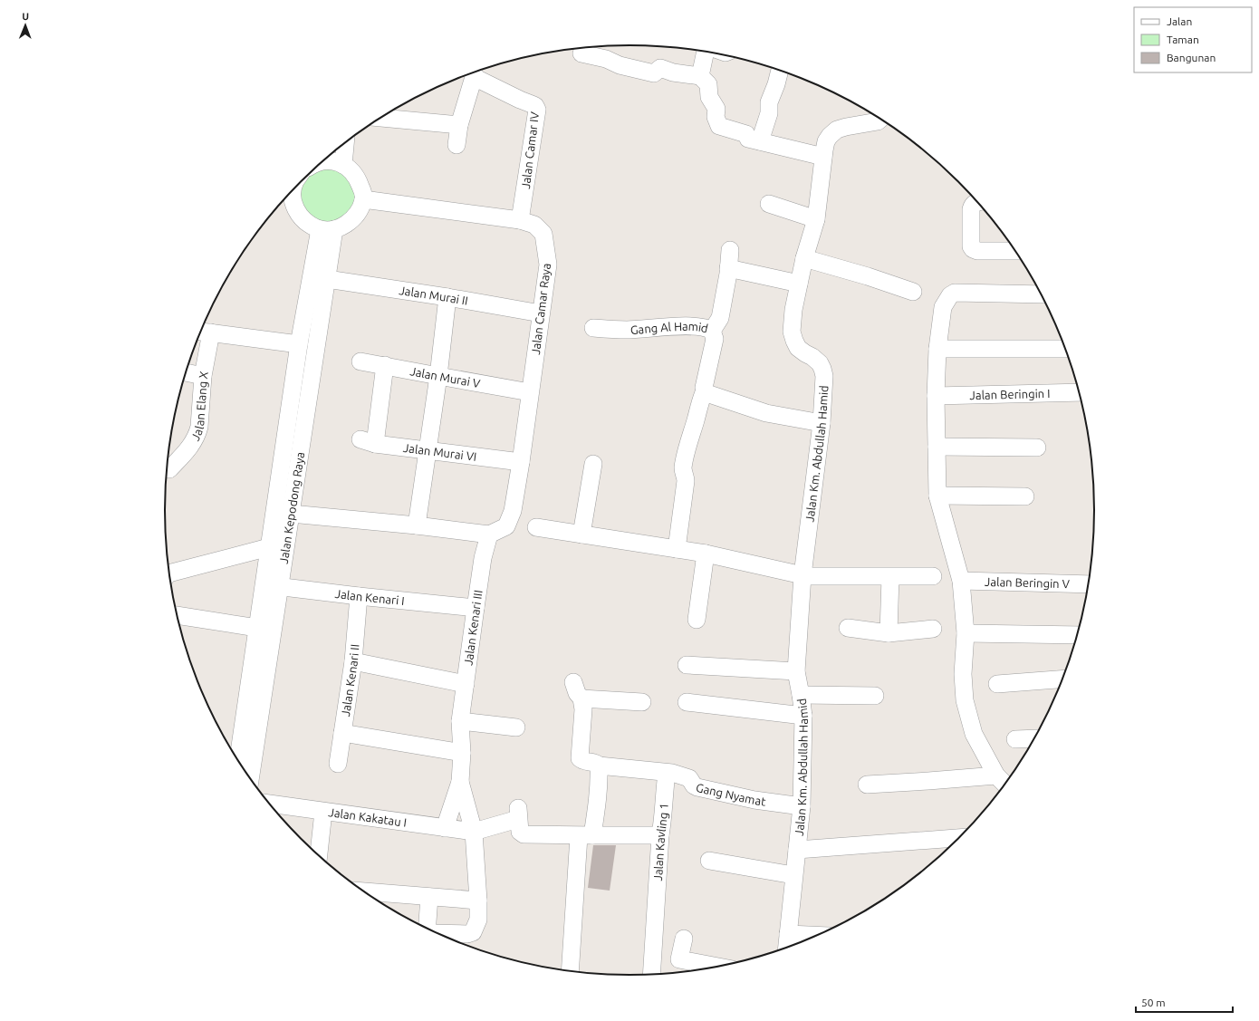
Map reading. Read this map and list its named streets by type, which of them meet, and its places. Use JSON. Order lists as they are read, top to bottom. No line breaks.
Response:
{"streets":{"street":["Jalan Camar IV","Jalan Murai II","Jalan Camar Raya","Gang Al Hamid","Jalan Murai V","Jalan Beringin I","Jalan Elang X","Jalan Murai VI","Jalan Km. Abdullah Hamid","Jalan Kepodong Raya","Jalan Beringin V","Jalan Kenari I","Jalan Kenari III","Jalan Kenari II","Gang Nyamat","Jalan Kakatau I","Jalan Kavling 1"]},"crossings":[["Jalan Camar IV","Jalan Camar Raya"],["Jalan Murai II","Jalan Camar Raya"],["Jalan Murai II","Jalan Kepodong Raya"],["Jalan Camar Raya","Jalan Murai V"],["Jalan Camar Raya","Jalan Murai VI"],["Jalan Camar Raya","Jalan Kenari III"],["Jalan Murai V","Jalan Murai VI"],["Jalan Km. Abdullah Hamid","Gang Nyamat"],["Jalan Kepodong Raya","Jalan Kenari I"],["Jalan Kenari I","Jalan Kenari III"],["Jalan Kenari I","Jalan Kenari II"],["Jalan Kenari III","Jalan Kakatau I"],["Gang Nyamat","Jalan Kavling 1"]],"legend":["Jalan","Taman","Bangunan"],"scale_bar":"50 m","north":"top"}
